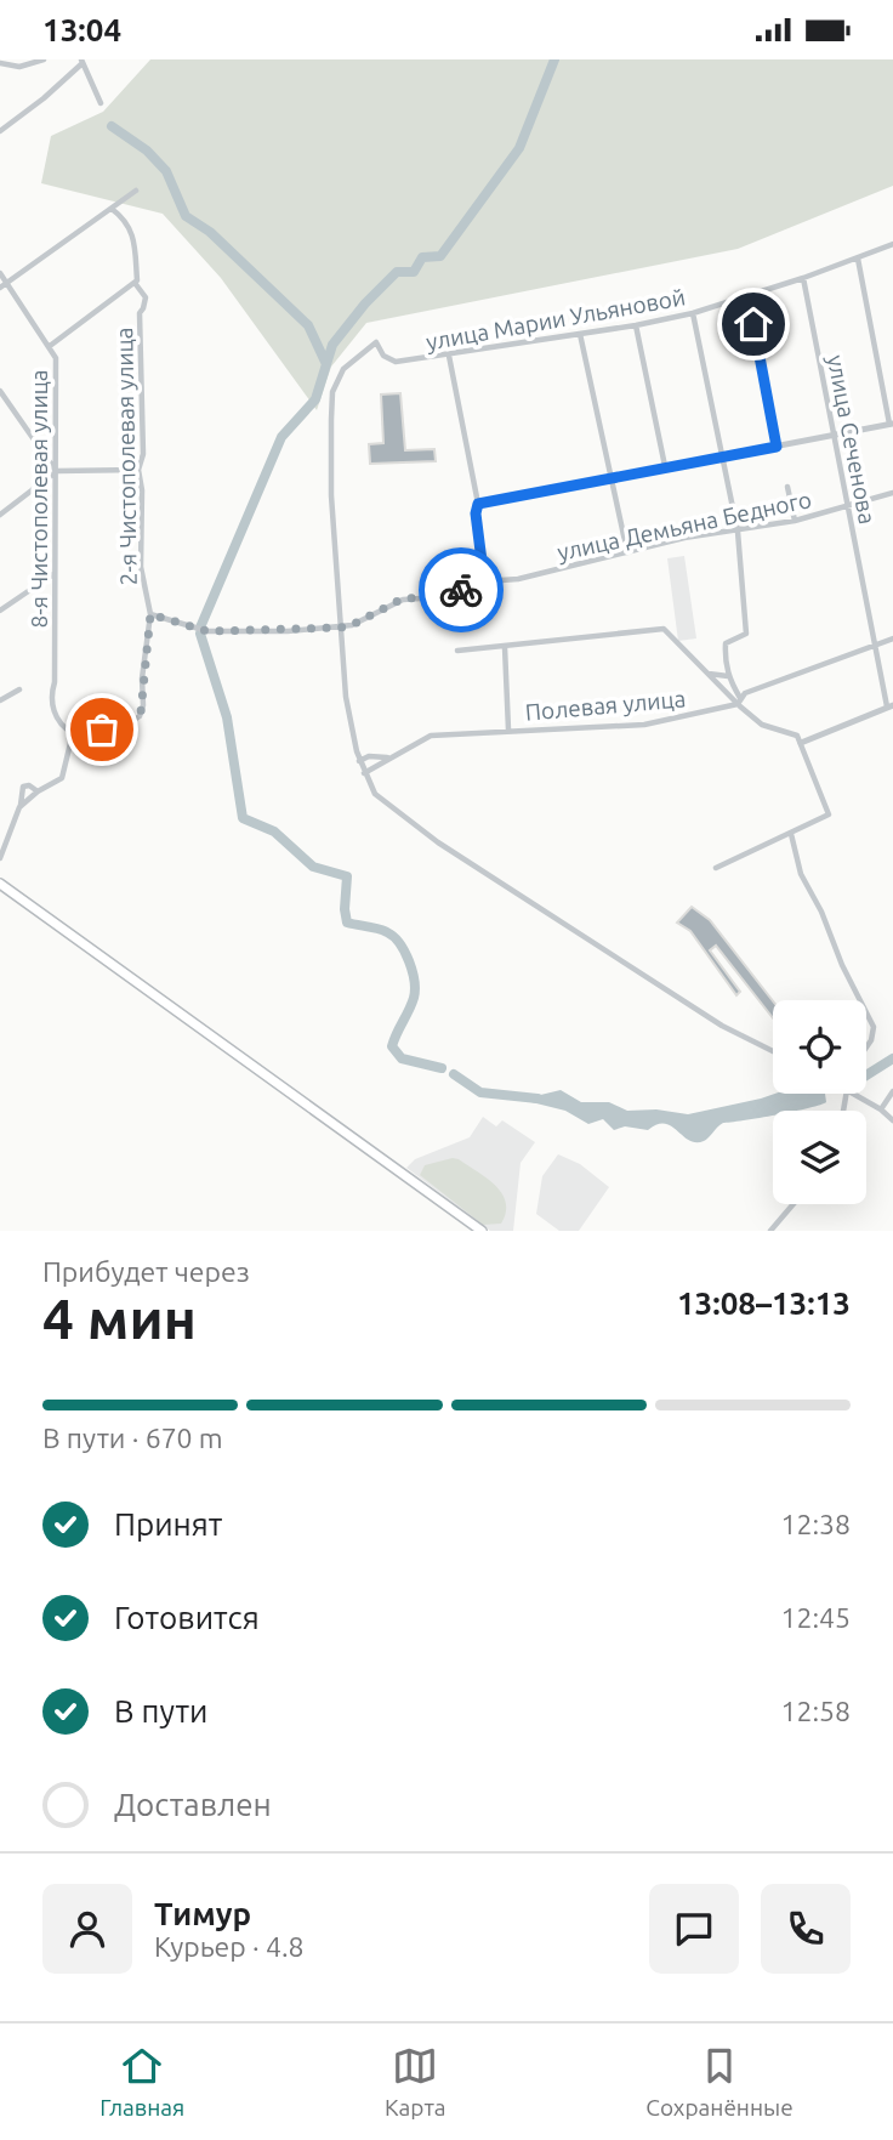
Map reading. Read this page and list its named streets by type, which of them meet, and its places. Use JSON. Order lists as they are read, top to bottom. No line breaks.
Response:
{"streets":{"street":["улица Марии Ульяновой","улица Сеченова","2-я Чистополевая улица","8-я Чистополевая улица","улица Демьяна Бедного","Полевая улица"]},"crossings":[["улица Марии Ульяновой","улица Сеченова"],["улица Сеченова","улица Демьяна Бедного"],["улица Сеченова","Полевая улица"],["2-я Чистополевая улица","8-я Чистополевая улица"]],"page":{"status":"13:04","heading":["4 мин","Прибудет через","13:08–13:13"],"panel":["Тимур","Курьер · 4.8"],"bar":"В пути · 670 m","list":[["Принят","12:38"],["Готовится","12:45"],["В пути","12:58"],"Доставлен"],"tabs":["Главная","Карта","Сохранённые"]}}
